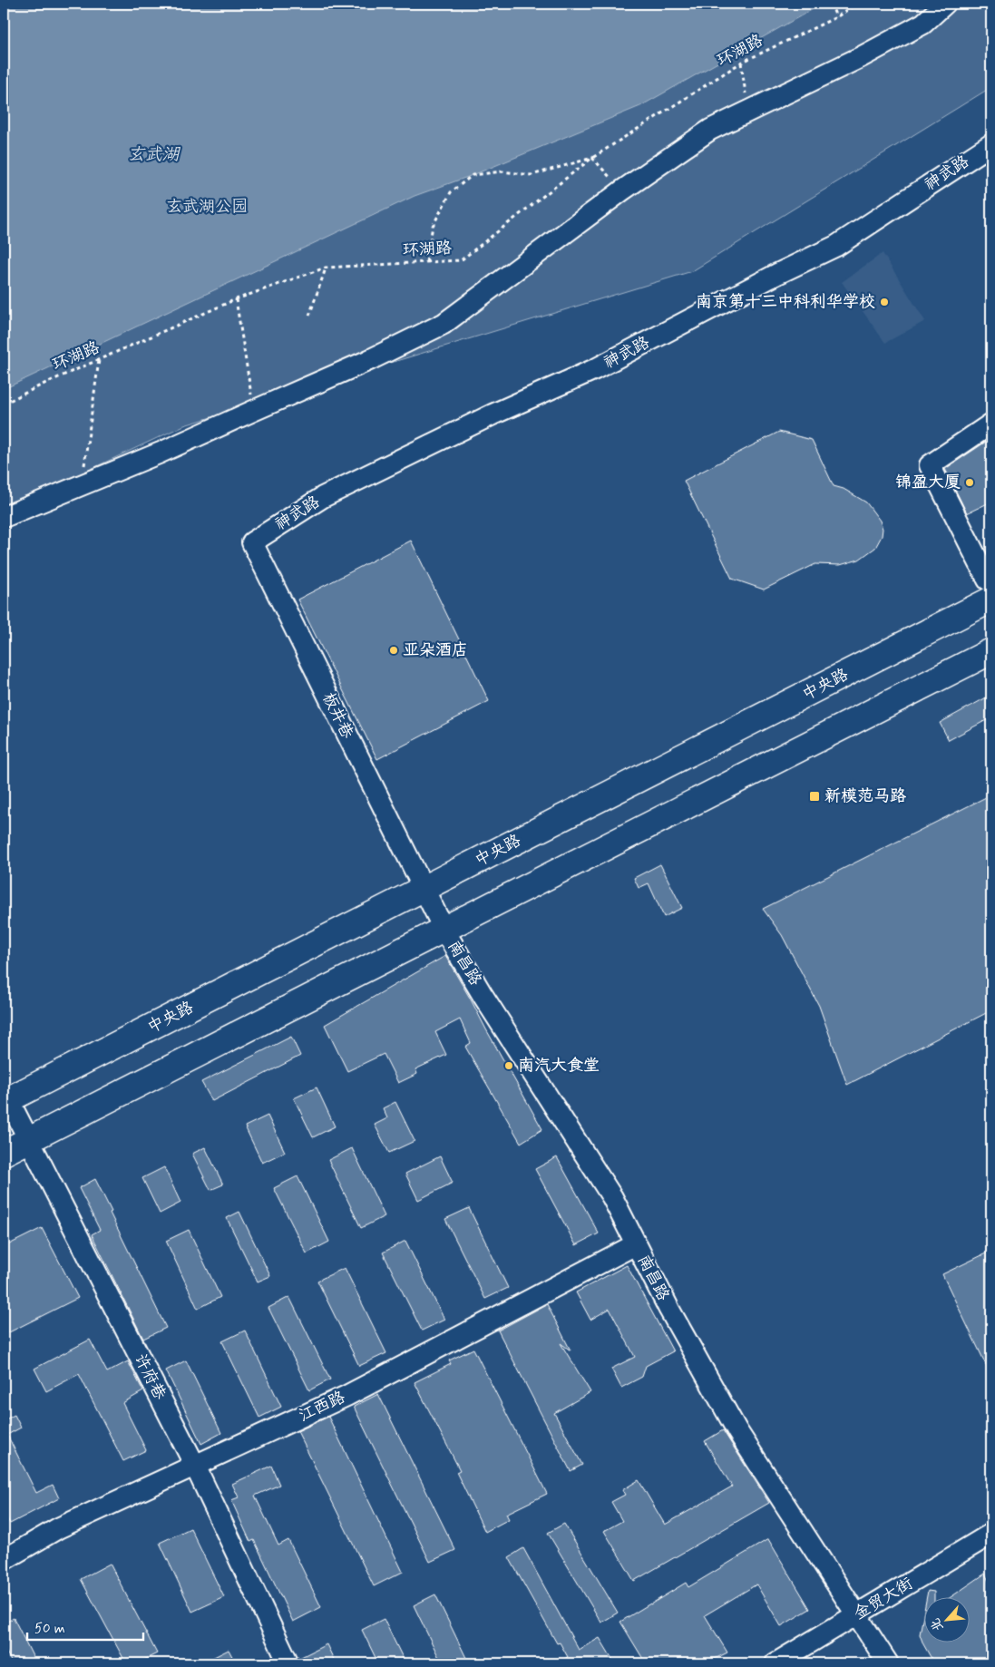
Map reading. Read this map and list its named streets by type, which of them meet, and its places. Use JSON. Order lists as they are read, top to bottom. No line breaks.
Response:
{"streets":{"main road":["中央路"],"street":["神武路","板井巷","南昌路","许府巷","江西路","金贸大街"],"path":["环湖路"]},"crossings":[["神武路","板井巷"],["中央路","板井巷"],["中央路","南昌路"],["中央路","许府巷"],["板井巷","南昌路"],["南昌路","江西路"],["南昌路","金贸大街"],["许府巷","江西路"]],"water":["玄武湖"],"parks":["玄武湖公园"],"places":{"other":["南京第十三中科利华学校","锦盈大厦","亚朵酒店","南汽大食堂"],"transit":["新模范马路"]},"scale_bar":"50 m","north":"bottom left"}
